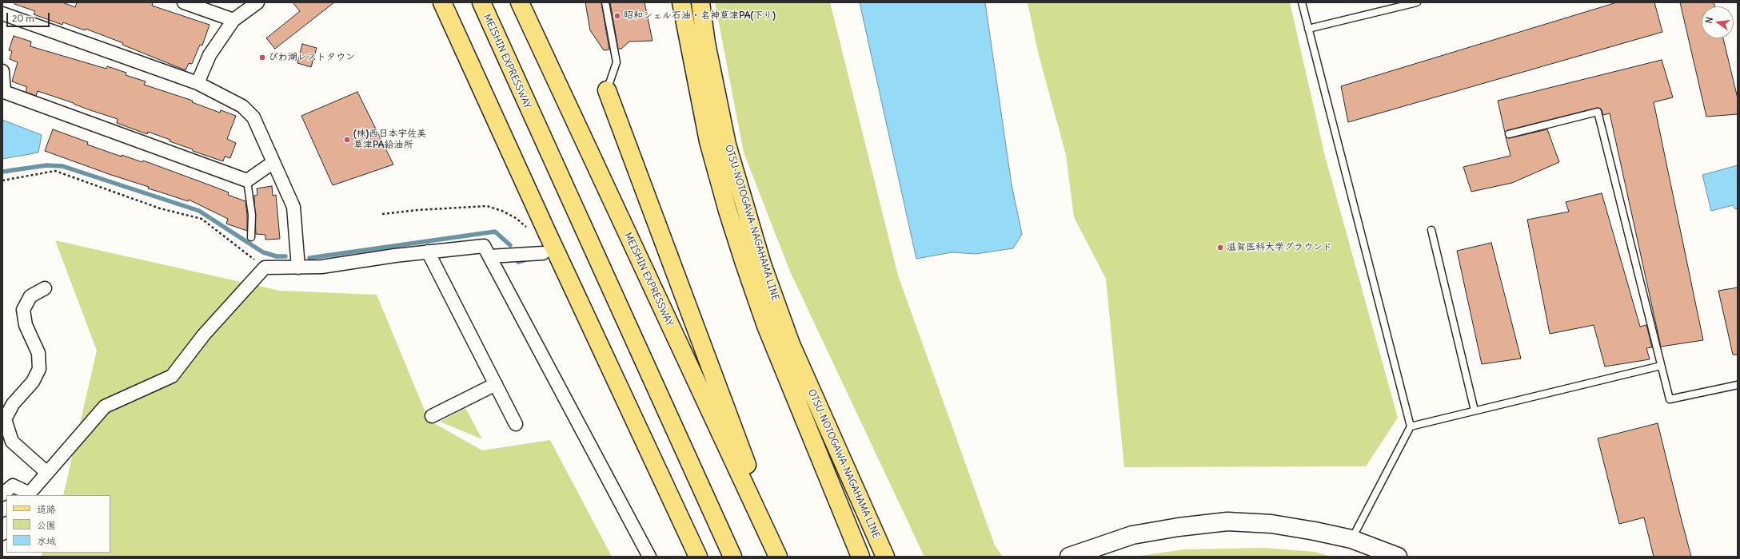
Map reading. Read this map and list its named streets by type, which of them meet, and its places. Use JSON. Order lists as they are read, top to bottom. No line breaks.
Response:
{"streets":{"main road":["MEISHIN EXPRESSWAY","OTSU-NOTOGAWA-NAGAHAMA LINE"]},"places":["昭和シェル石油・名神草津PA(下り)","びわ湖レストタウン","(株)西日本宇佐美 草津PA給油所","滋賀医科大学グラウンド"],"legend":["道路","公園","水域"],"scale_bar":"20 m","north":"left"}
